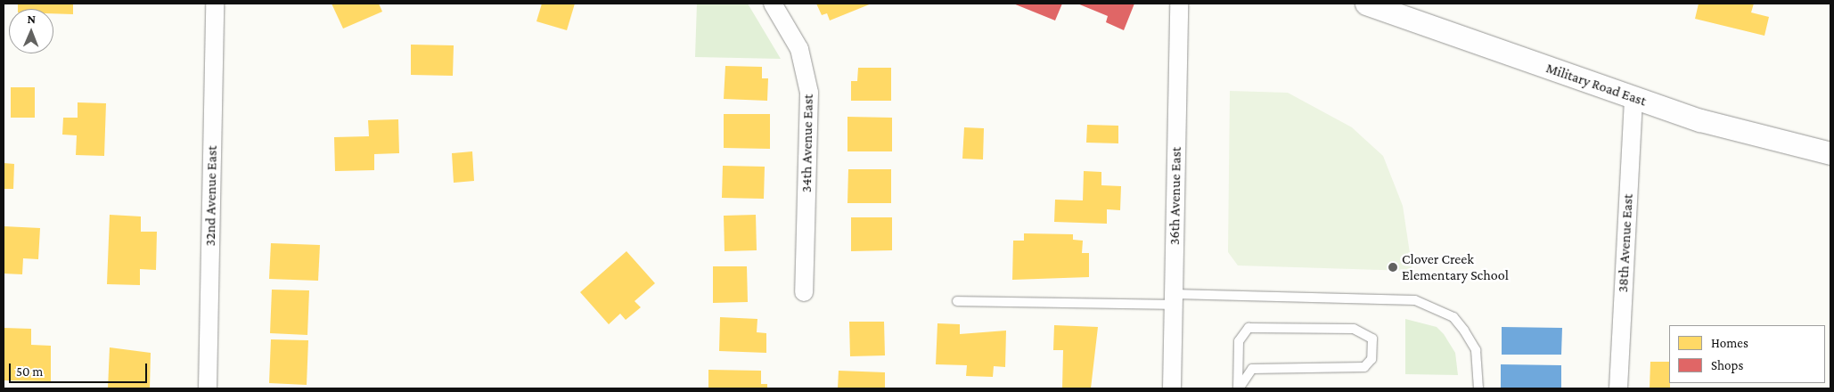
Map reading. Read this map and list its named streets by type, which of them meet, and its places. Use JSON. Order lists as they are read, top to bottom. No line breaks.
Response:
{"streets":{"street":["Military Road East","34th Avenue East","32nd Avenue East","36th Avenue East","38th Avenue East"]},"crossings":[["Military Road East","38th Avenue East"]],"places":["Clover Creek Elementary School"],"legend":["Homes","Shops"],"scale_bar":"50 m","north":"top"}
